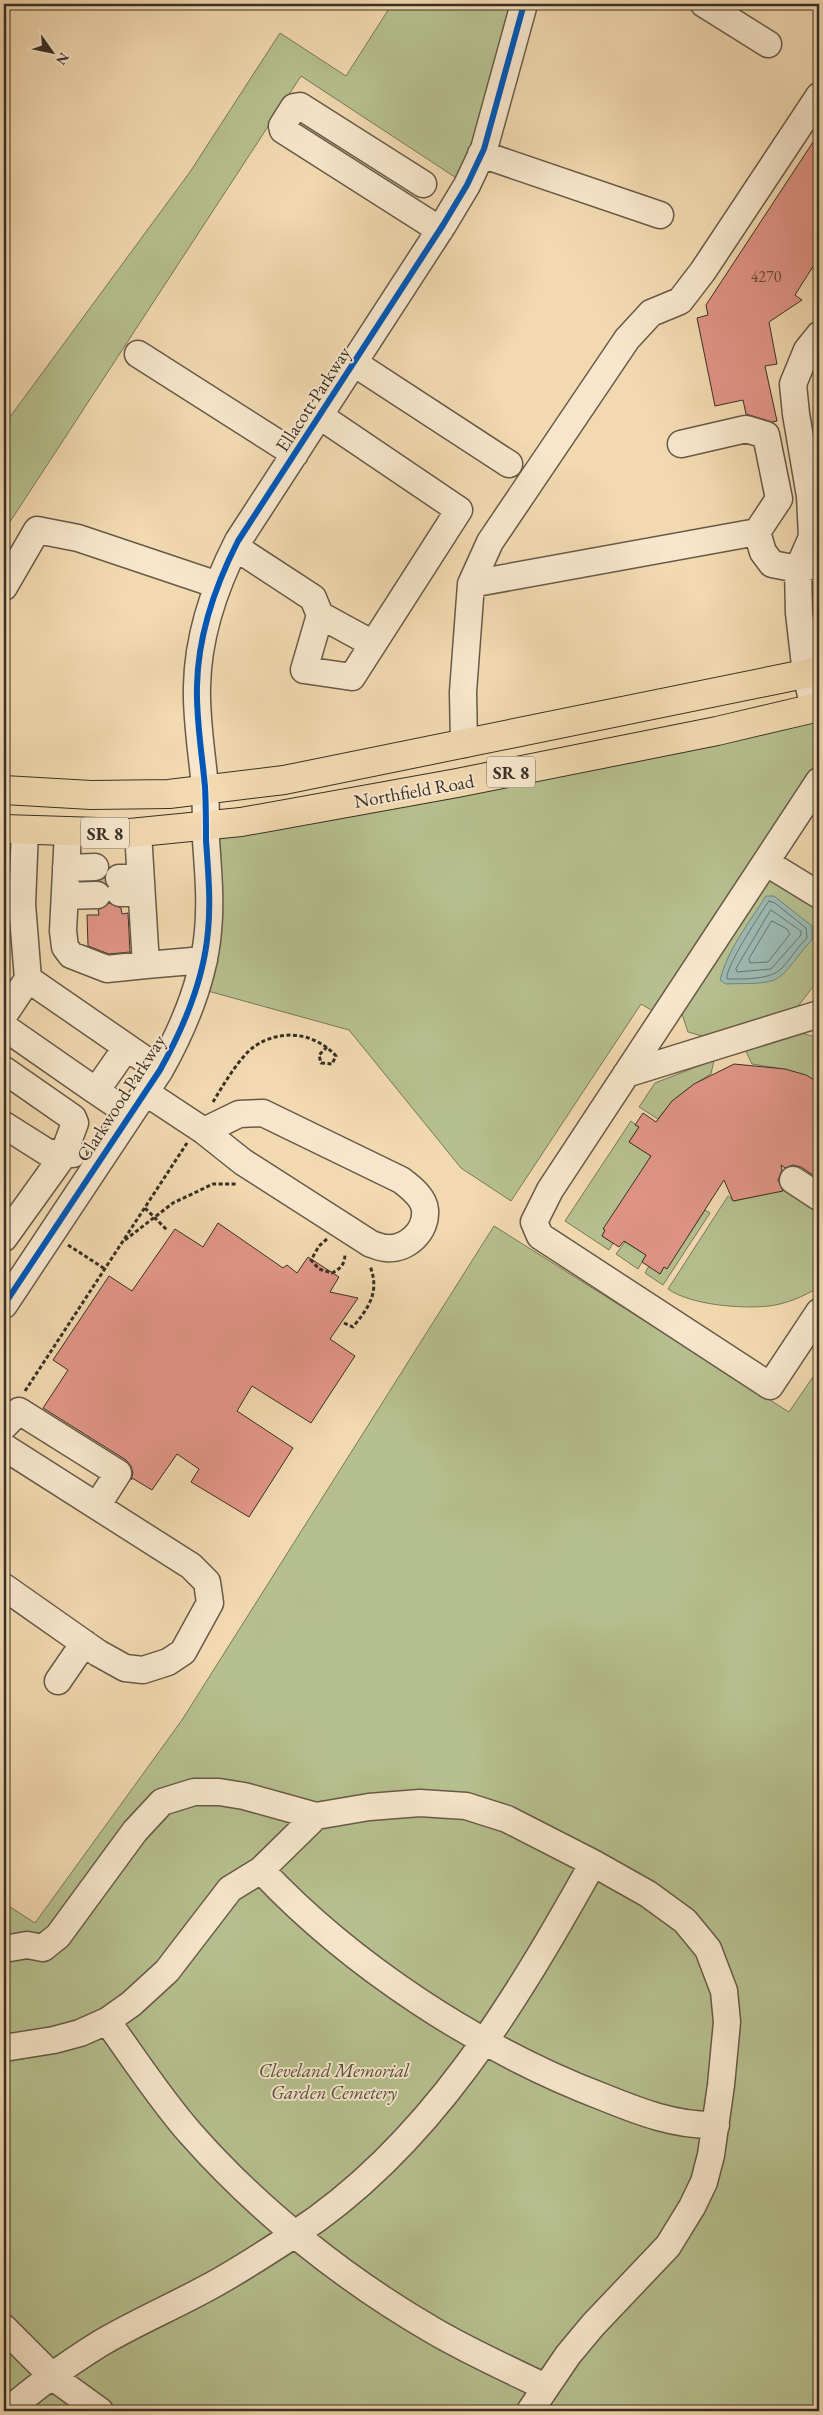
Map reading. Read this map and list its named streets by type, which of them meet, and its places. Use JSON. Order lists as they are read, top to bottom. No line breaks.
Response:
{"streets":{"main road":["SR 8","Northfield Road"],"street":["Ellacott Parkway","Clarkwood Parkway"]},"crossings":[["Ellacott Parkway","Northfield Road"],["Ellacott Parkway","Clarkwood Parkway"],["Northfield Road","Clarkwood Parkway"]],"parks":["Cleveland Memorial Garden Cemetery"],"house_numbers":["4270"],"north":"bottom right"}
